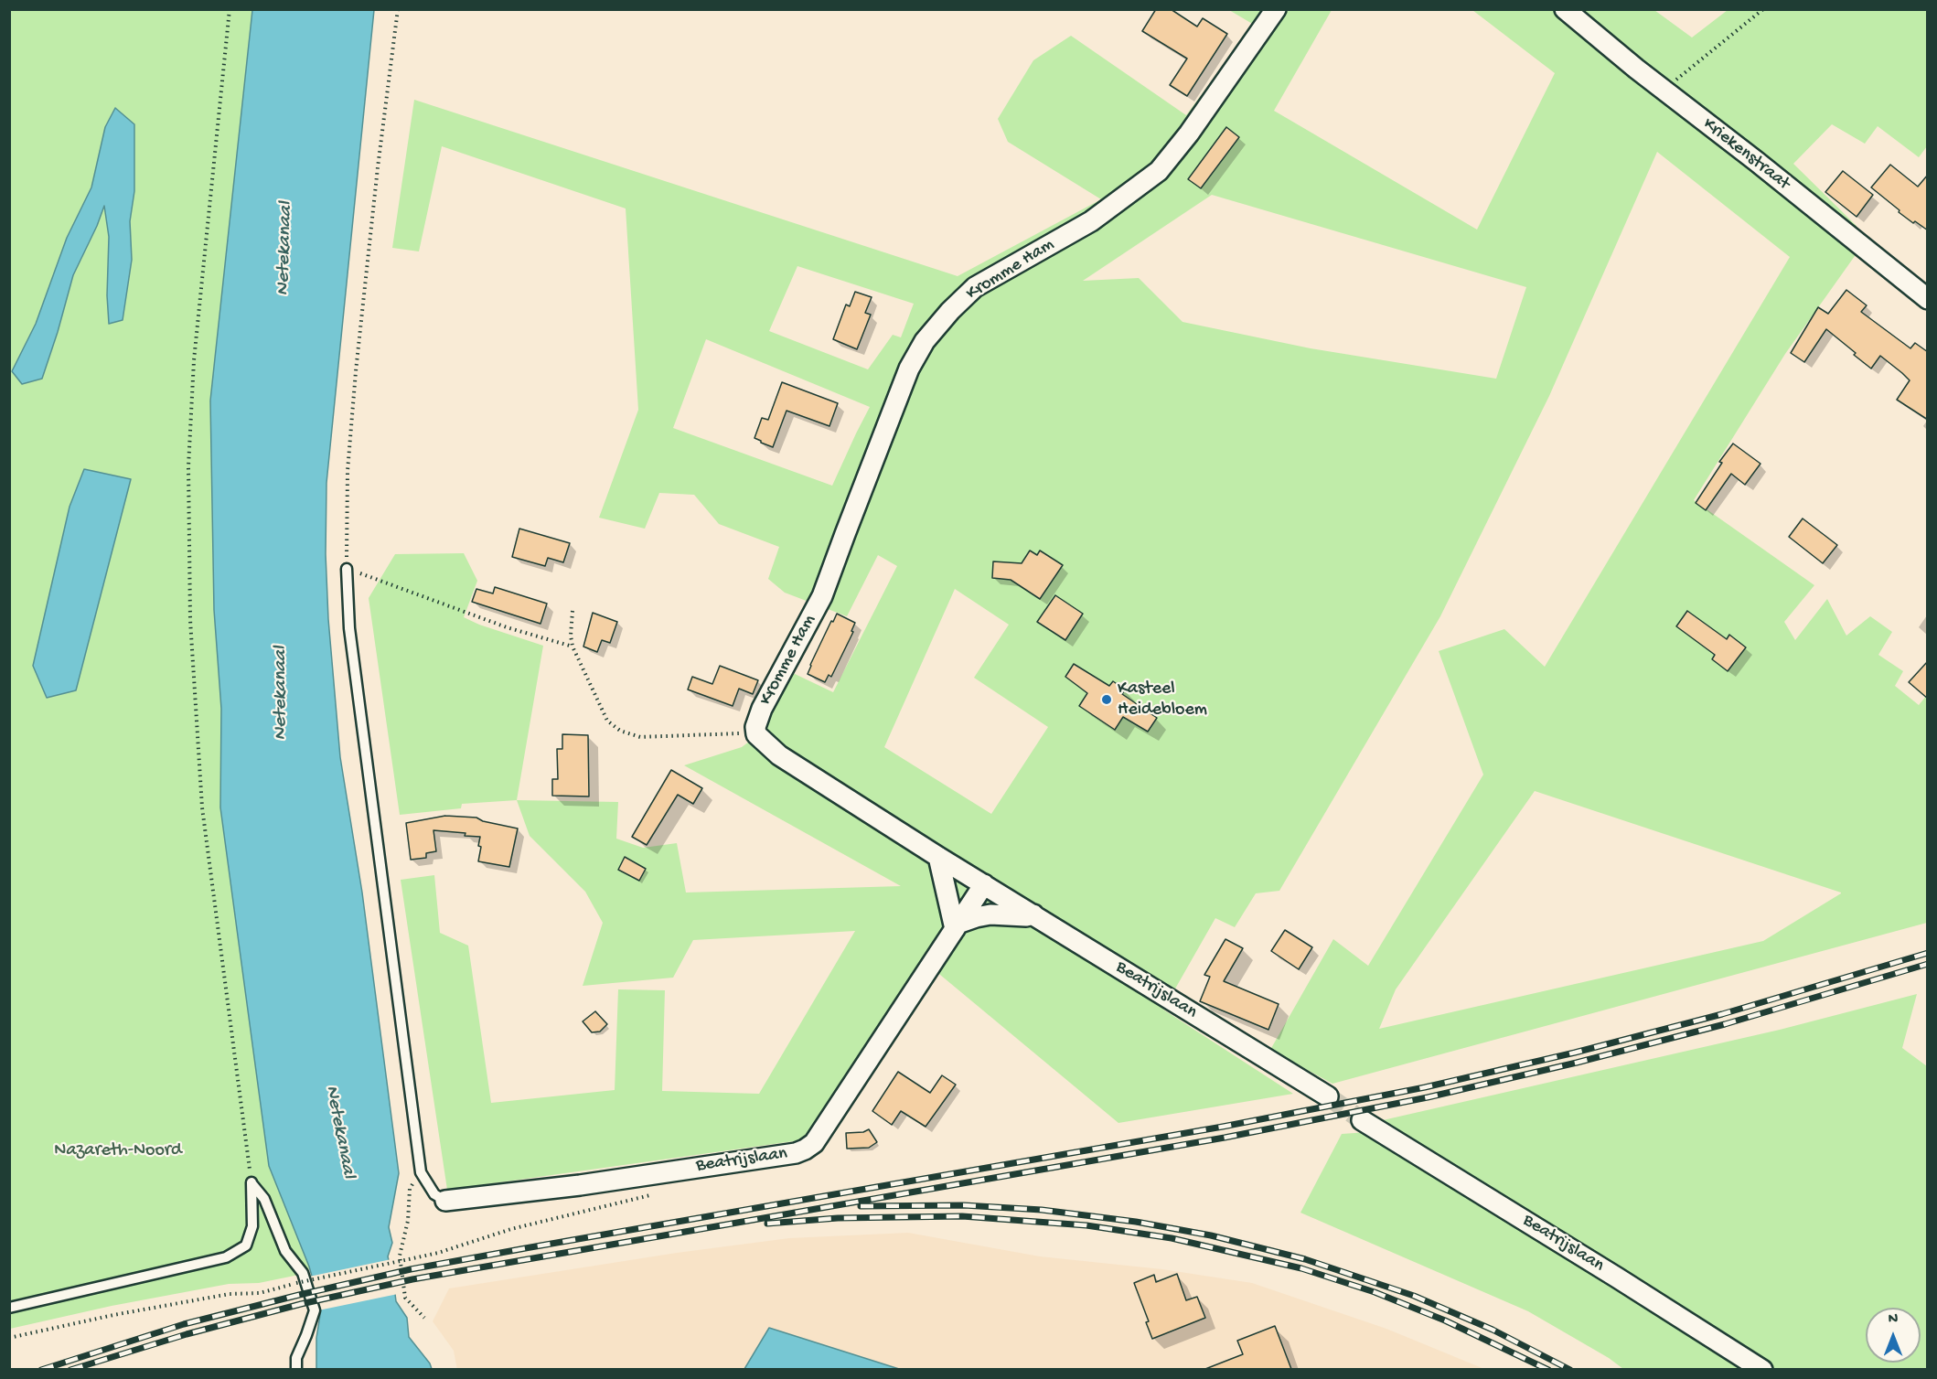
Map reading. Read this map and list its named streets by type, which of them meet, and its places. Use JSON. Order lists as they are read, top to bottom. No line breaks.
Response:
{"streets":{"street":["Kriekenstraat","Kromme Ham","Beatrijslaan"]},"crossings":[["Kromme Ham","Beatrijslaan"]],"water":["Netekanaal"],"parks":["Nazareth-Noord"],"places":["Kasteel Heidebloem"],"north":"top"}
